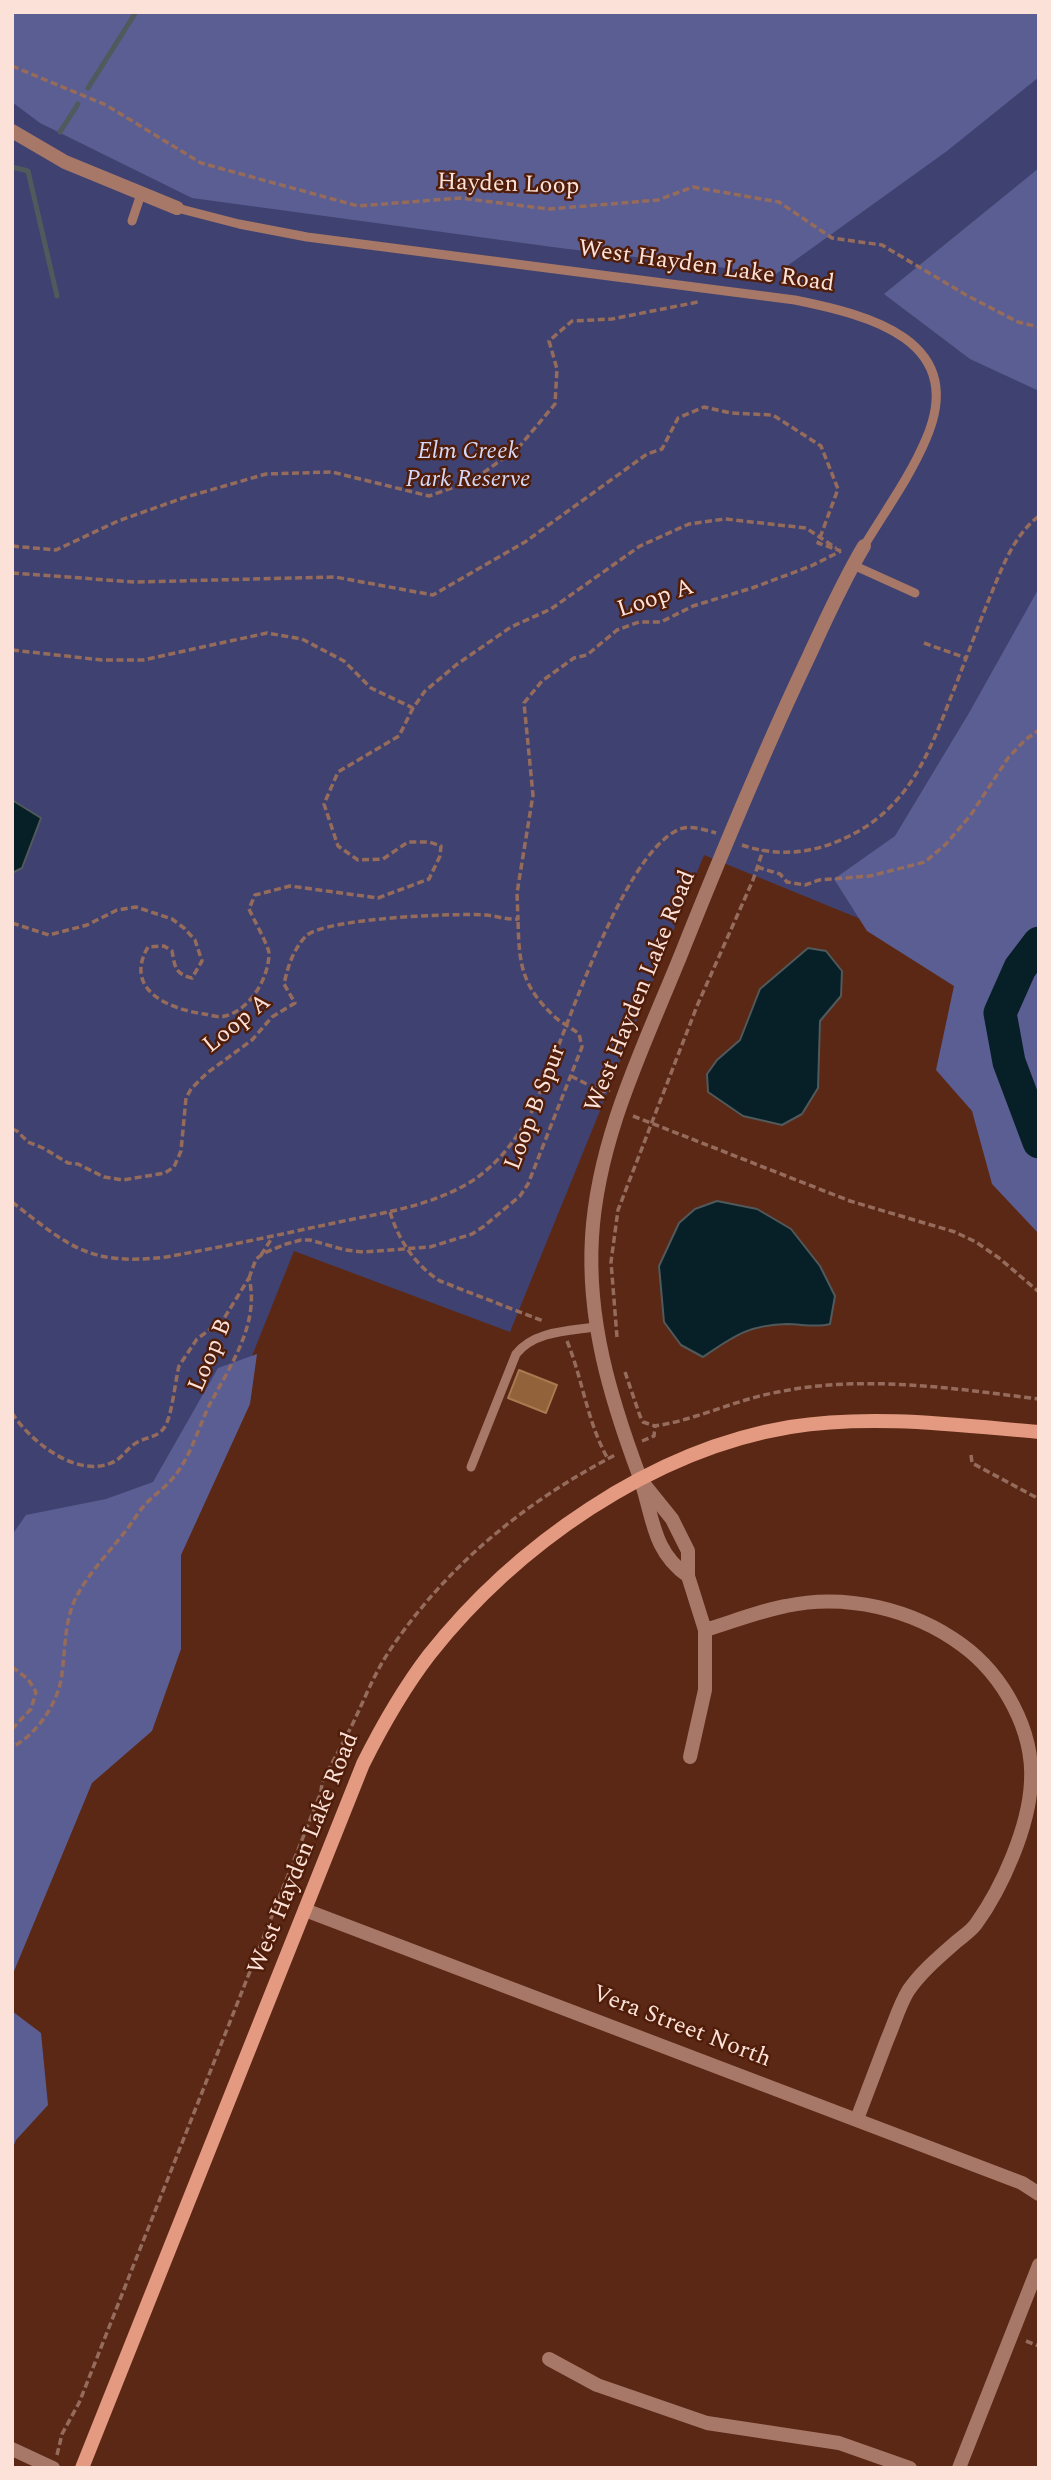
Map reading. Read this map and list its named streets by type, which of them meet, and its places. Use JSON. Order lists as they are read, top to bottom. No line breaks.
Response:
{"streets":{"main road":["West Hayden Lake Road"],"street":["Vera Street North"],"path":["Hayden Loop","Loop A","Loop B Spur","Loop B"]},"crossings":[["West Hayden Lake Road","Vera Street North"]],"parks":["Elm Creek Park Reserve"]}
